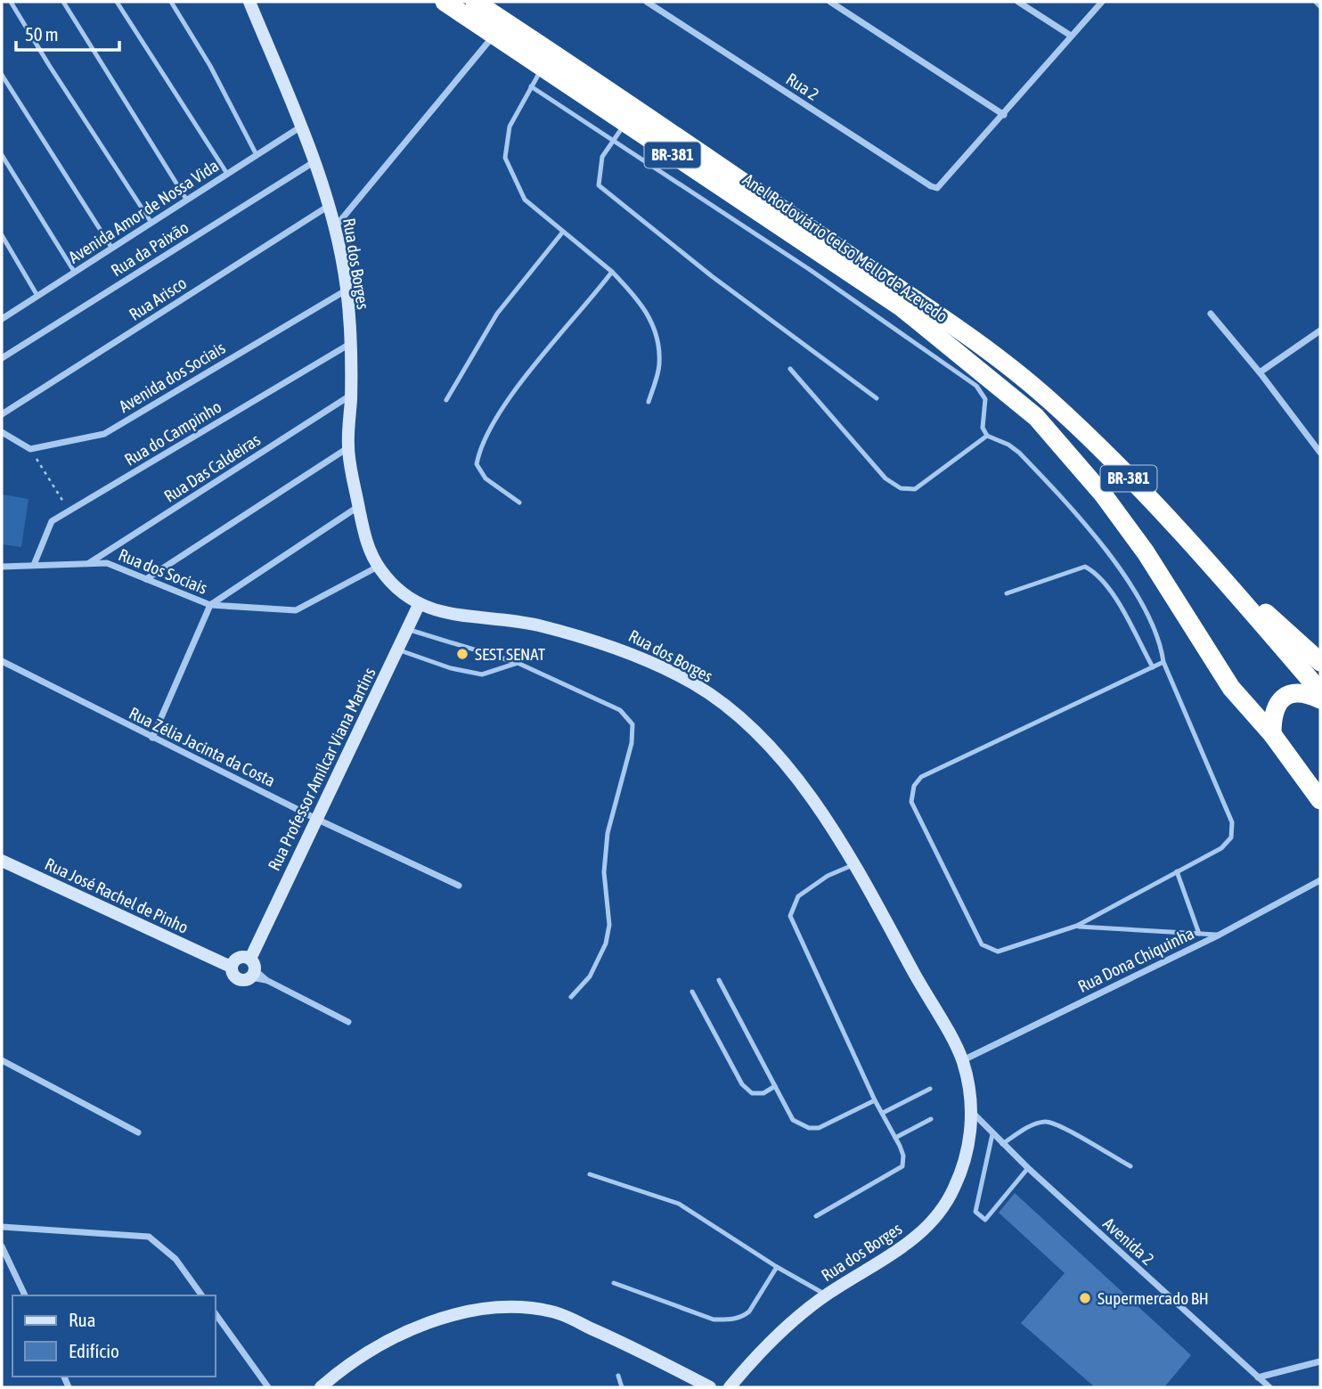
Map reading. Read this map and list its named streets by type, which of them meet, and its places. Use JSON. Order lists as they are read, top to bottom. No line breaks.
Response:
{"streets":{"highway":["BR-381","Anel Rodoviário Celso Mello de Azevedo"],"street":["Rua 2","Avenida Amor de Nossa Vida","Rua da Paixão","Rua dos Borges","Rua Arisco","Avenida dos Sociais","Rua do Campinho","Rua Das Caldeiras","Rua dos Sociais","Rua Zélia Jacinta da Costa","Rua Professor Amílcar Viana Martins","Rua José Rachel de Pinho","Rua Dona Chiquinha","Avenida 2"]},"crossings":[["Avenida Amor de Nossa Vida","Rua dos Borges"],["Rua da Paixão","Rua dos Borges"],["Rua dos Borges","Rua Arisco"],["Rua dos Borges","Avenida dos Sociais"],["Rua dos Borges","Rua do Campinho"],["Rua dos Borges","Rua Das Caldeiras"],["Rua dos Borges","Rua dos Sociais"],["Rua dos Borges","Rua Professor Amílcar Viana Martins"],["Rua dos Borges","Rua Dona Chiquinha"],["Rua dos Borges","Avenida 2"],["Rua do Campinho","Rua dos Sociais"],["Rua Das Caldeiras","Rua dos Sociais"],["Rua Zélia Jacinta da Costa","Rua Professor Amílcar Viana Martins"],["Rua Professor Amílcar Viana Martins","Rua José Rachel de Pinho"]],"places":["SEST SENAT","Supermercado BH"],"legend":["Rua","Edifício"],"scale_bar":"50 m"}
